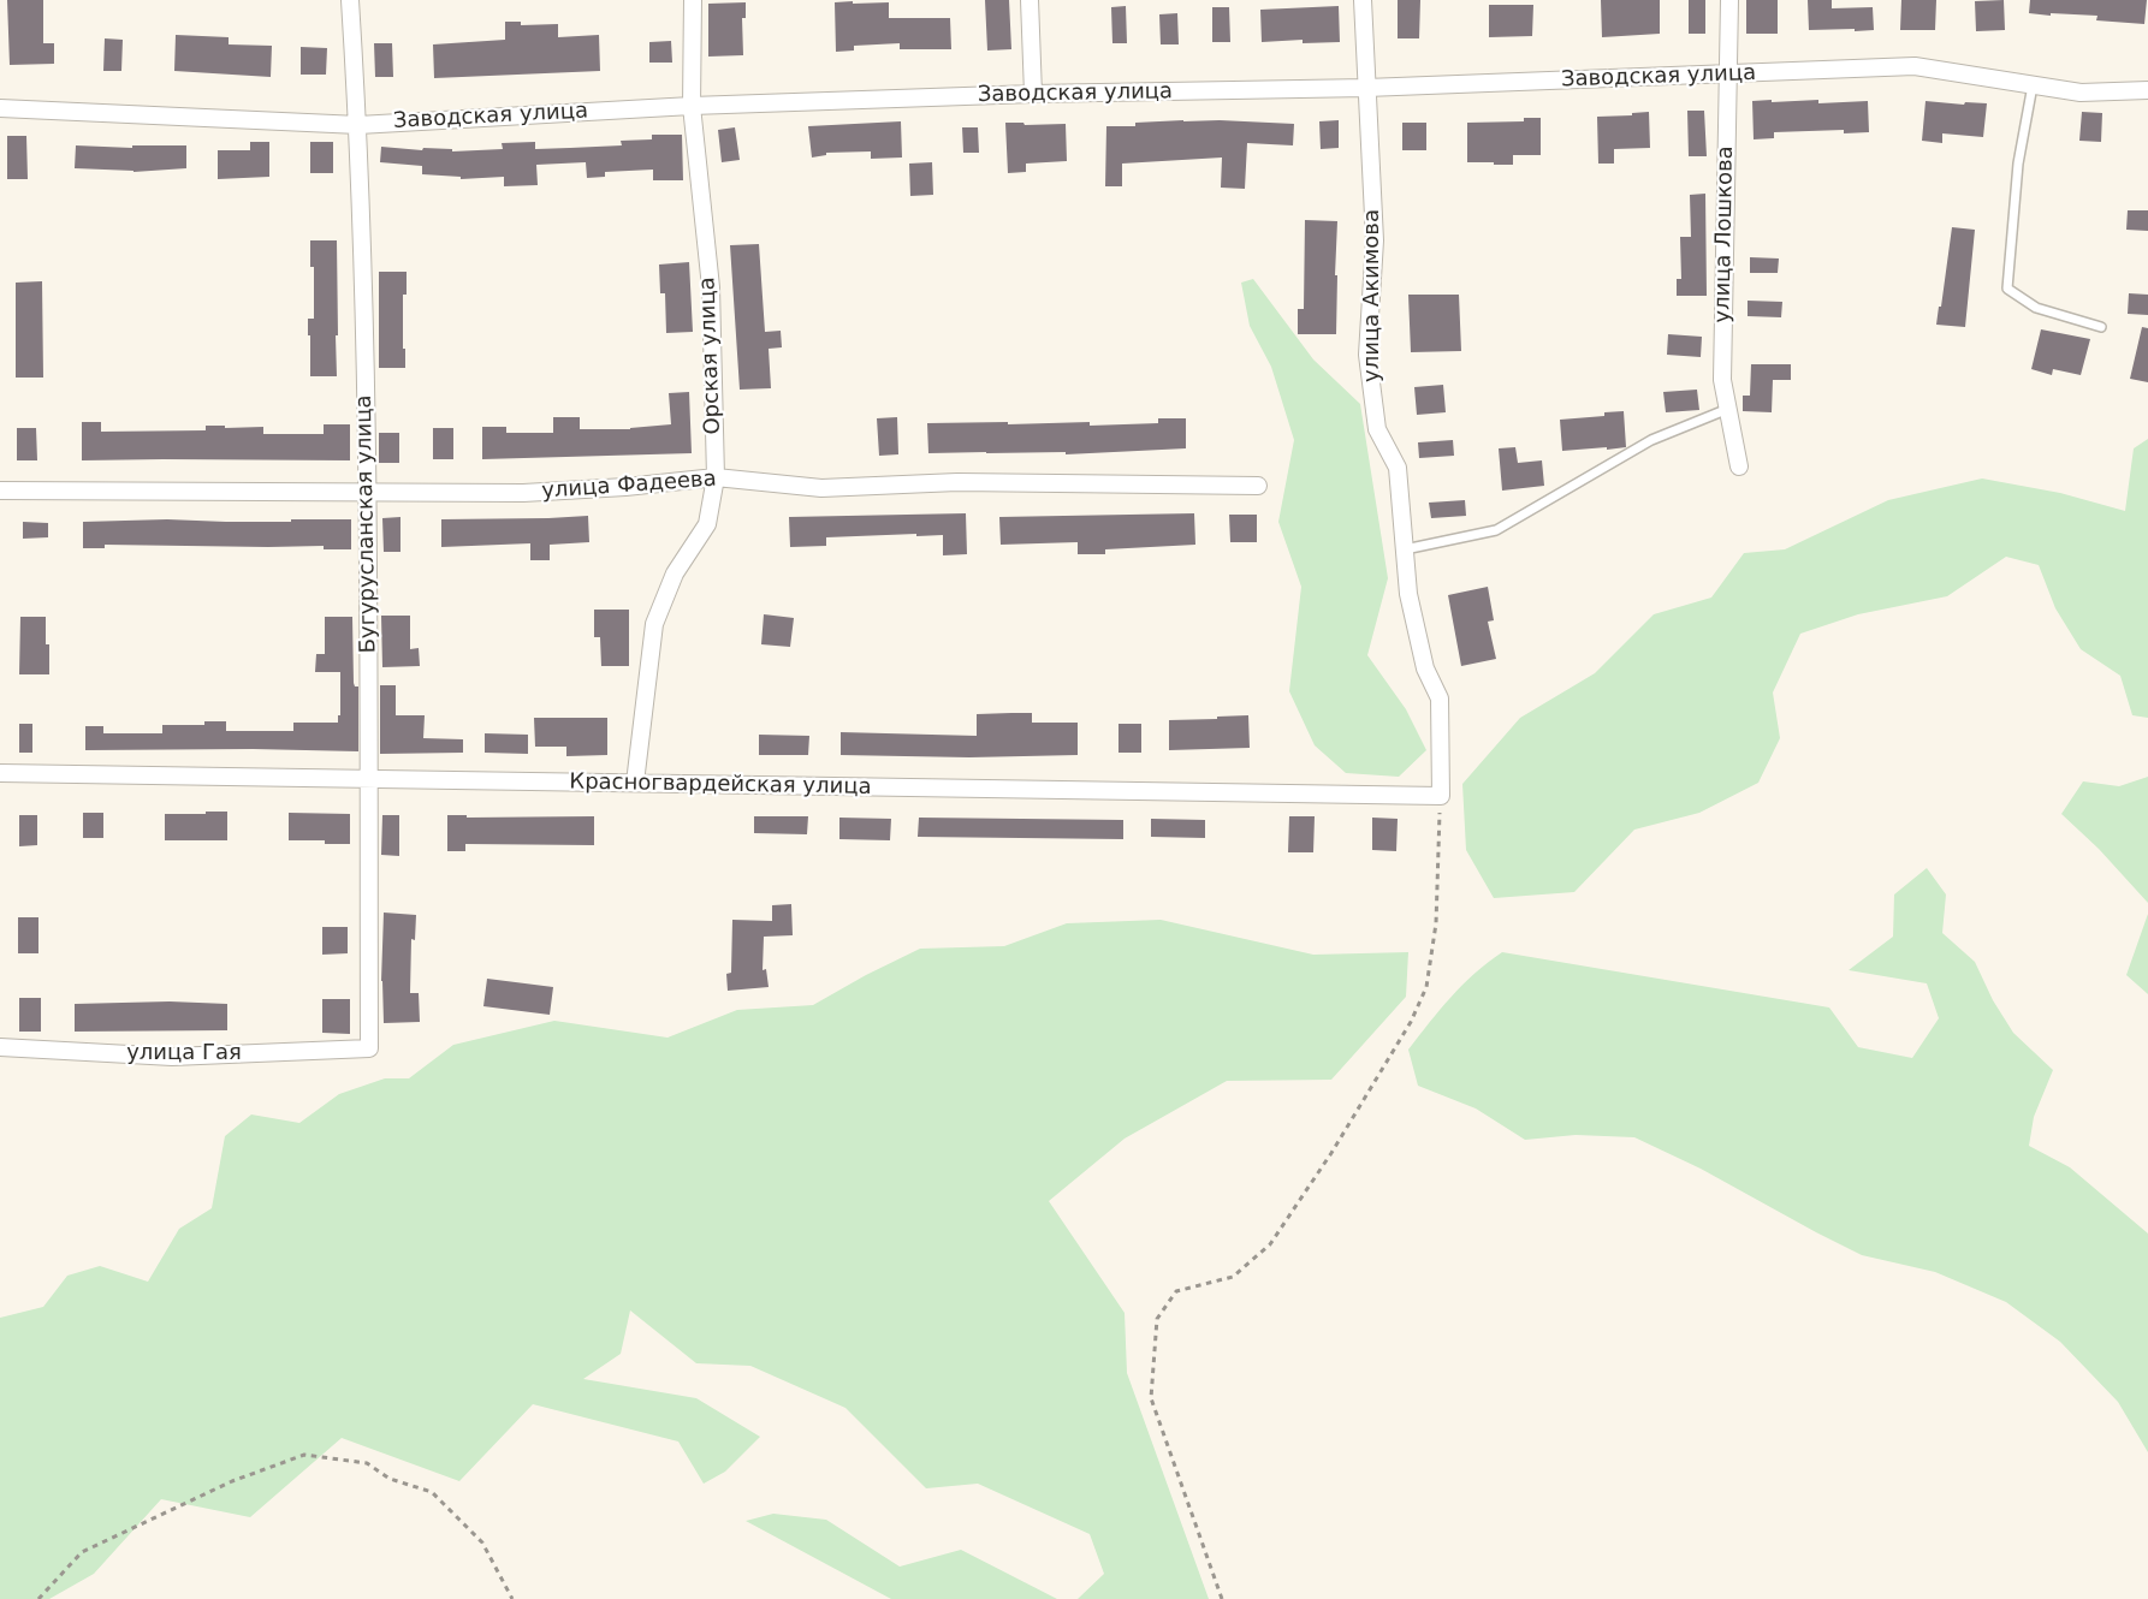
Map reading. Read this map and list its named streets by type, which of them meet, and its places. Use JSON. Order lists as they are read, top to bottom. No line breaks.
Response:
{"streets":{"street":["Заводская улица","улица Лошкова","улица Акимова","Орская улица","улица Фадеева","Бугурусланская улица","Красногвардейская улица","улица Гая"]},"crossings":[["Заводская улица","улица Лошкова"],["Заводская улица","улица Акимова"],["Заводская улица","Орская улица"],["Заводская улица","Бугурусланская улица"],["улица Акимова","Красногвардейская улица"],["Орская улица","улица Фадеева"],["Орская улица","Красногвардейская улица"],["улица Фадеева","Бугурусланская улица"],["Бугурусланская улица","Красногвардейская улица"],["Бугурусланская улица","улица Гая"]]}
